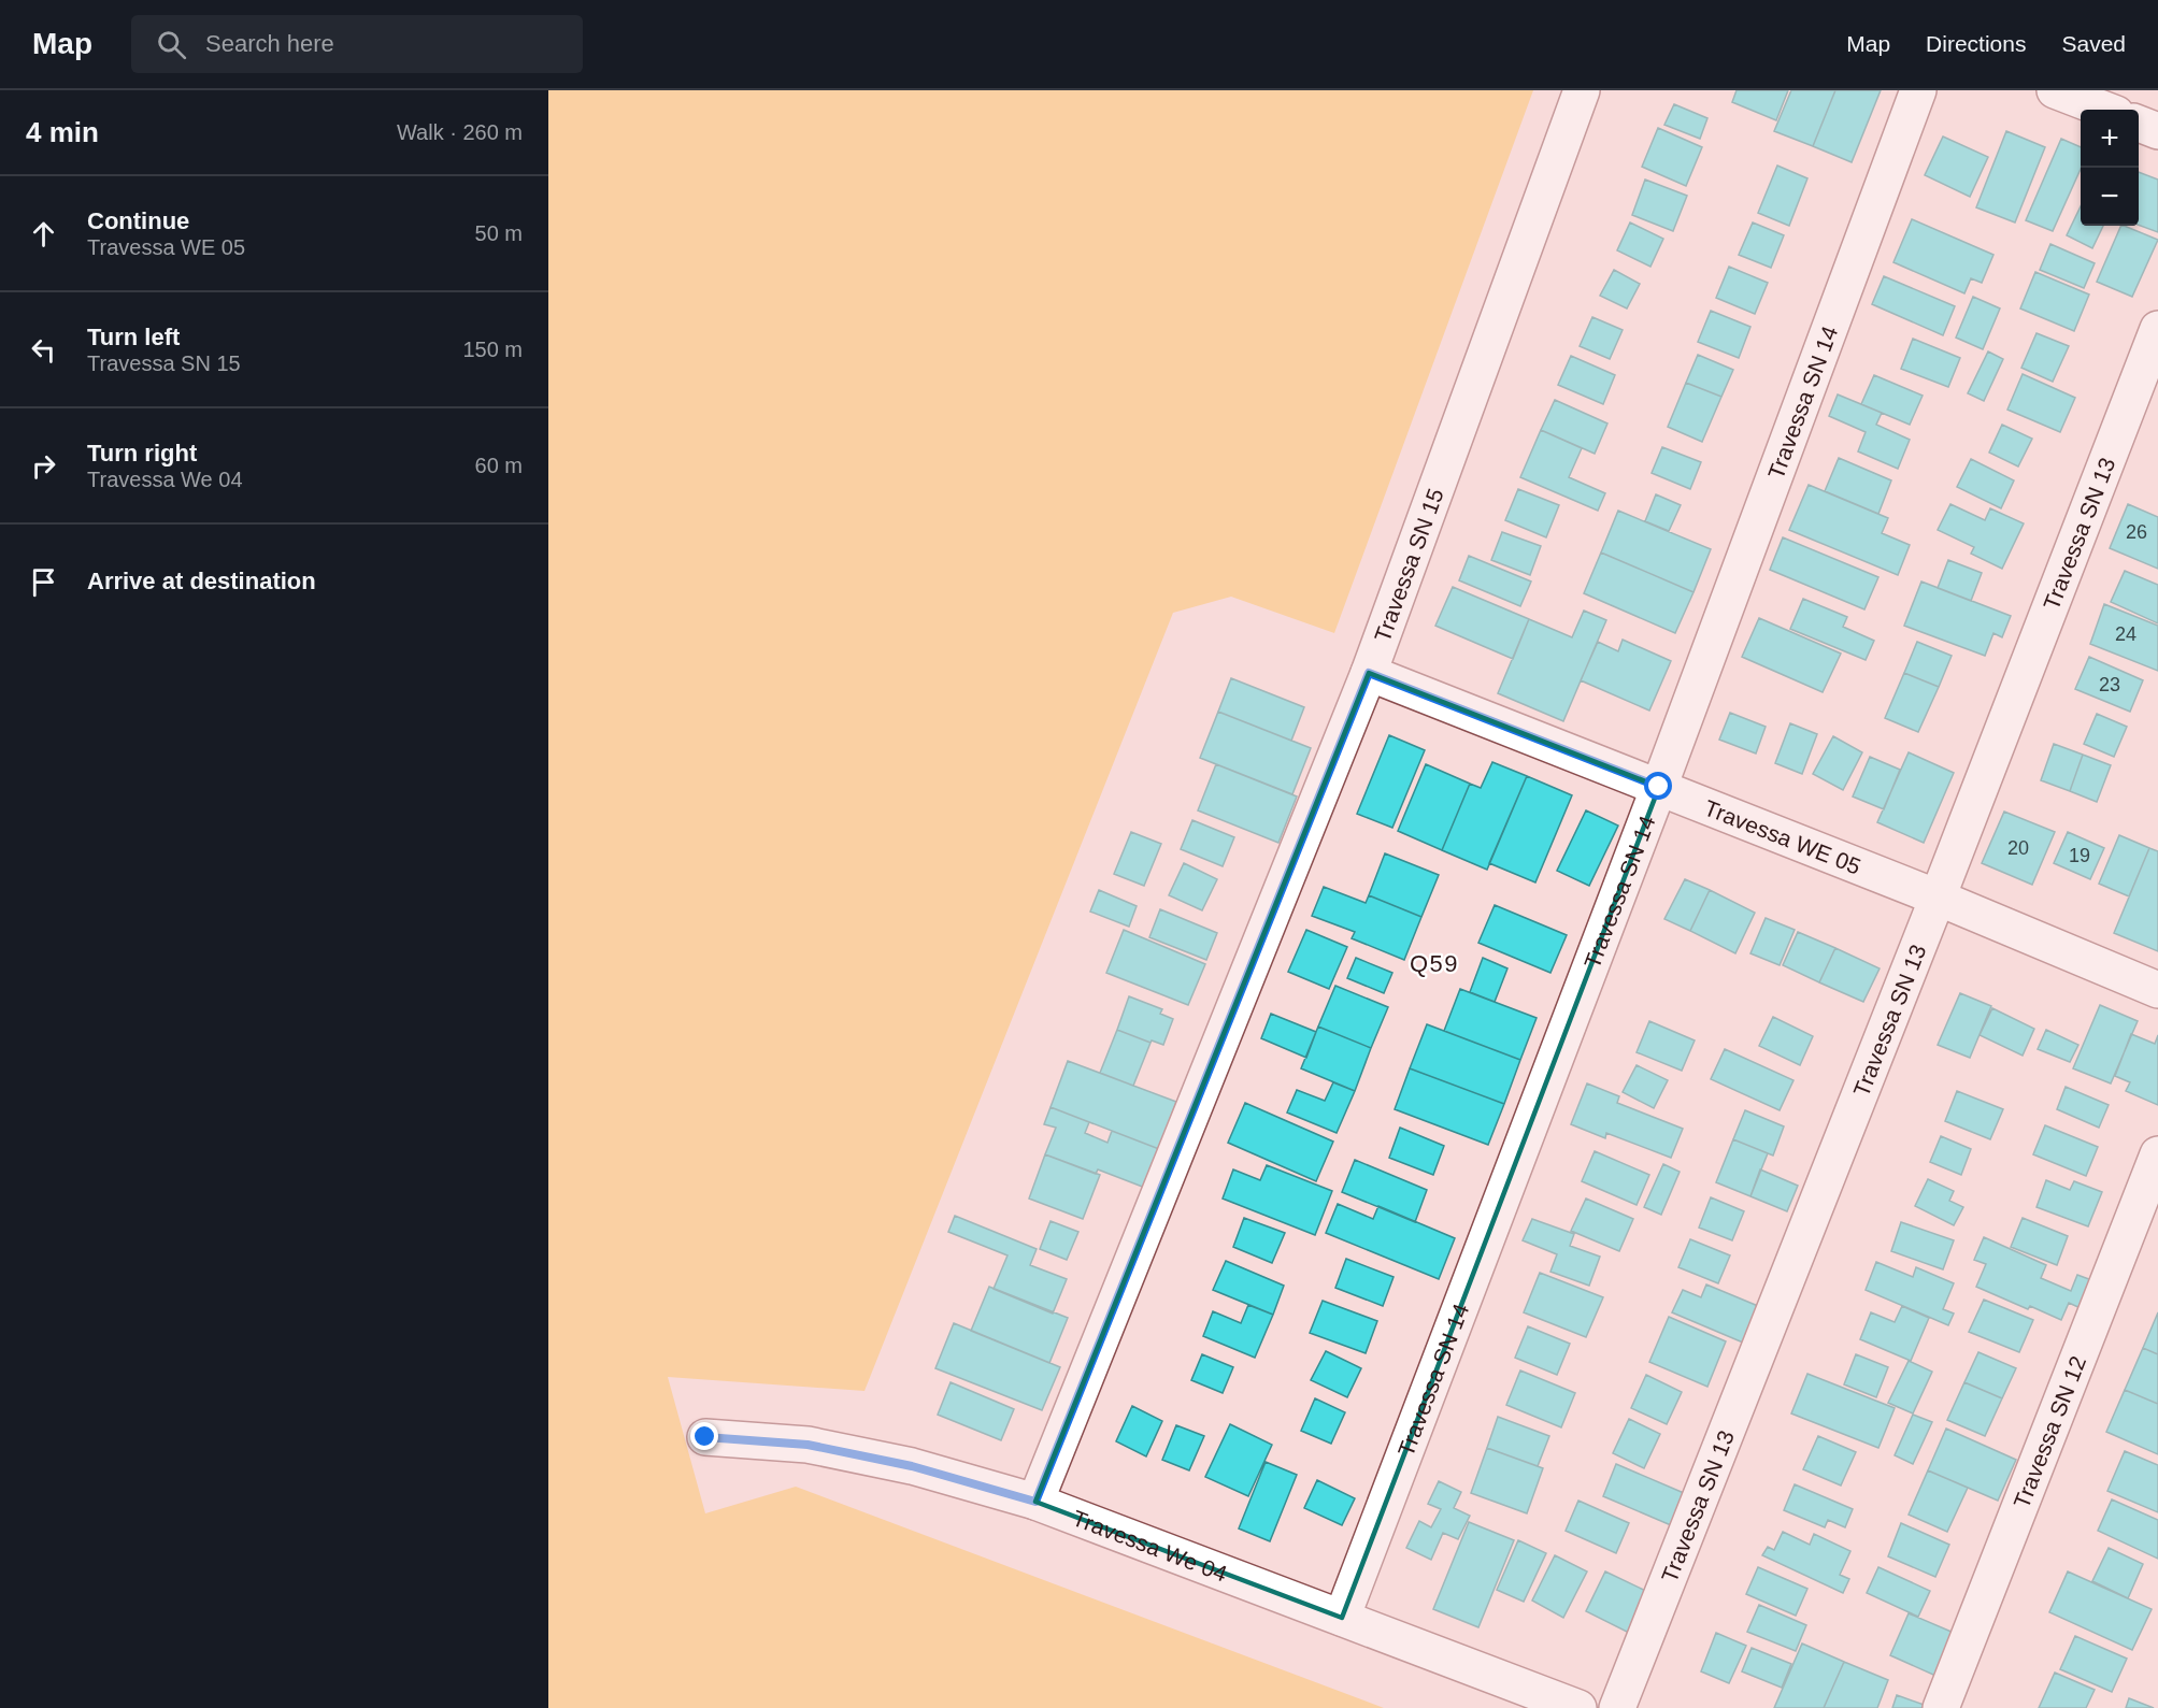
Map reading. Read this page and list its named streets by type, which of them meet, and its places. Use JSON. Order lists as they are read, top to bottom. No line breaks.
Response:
{"streets":{"street":["Travessa SN 14","Travessa SN 13","Travessa SN 15","Travessa WE 05","Travessa SN 12","Travessa We 04"]},"crossings":[["Travessa SN 14","Travessa WE 05"],["Travessa SN 14","Travessa We 04"],["Travessa SN 13","Travessa WE 05"],["Travessa SN 15","Travessa WE 05"],["Travessa SN 15","Travessa We 04"]],"districts":["Q59"],"house_numbers":["26","24","23","20","19"],"page":{"header":"Map","search":"Search here","nav":["Map","Directions","Saved"],"heading":["4 min","Walk · 260 m"],"map_buttons":["+","−"],"list":[["Continue","Travessa WE 05","50 m"],["Turn left","Travessa SN 15","150 m"],["Turn right","Travessa We 04","60 m"],"Arrive at destination"]}}
